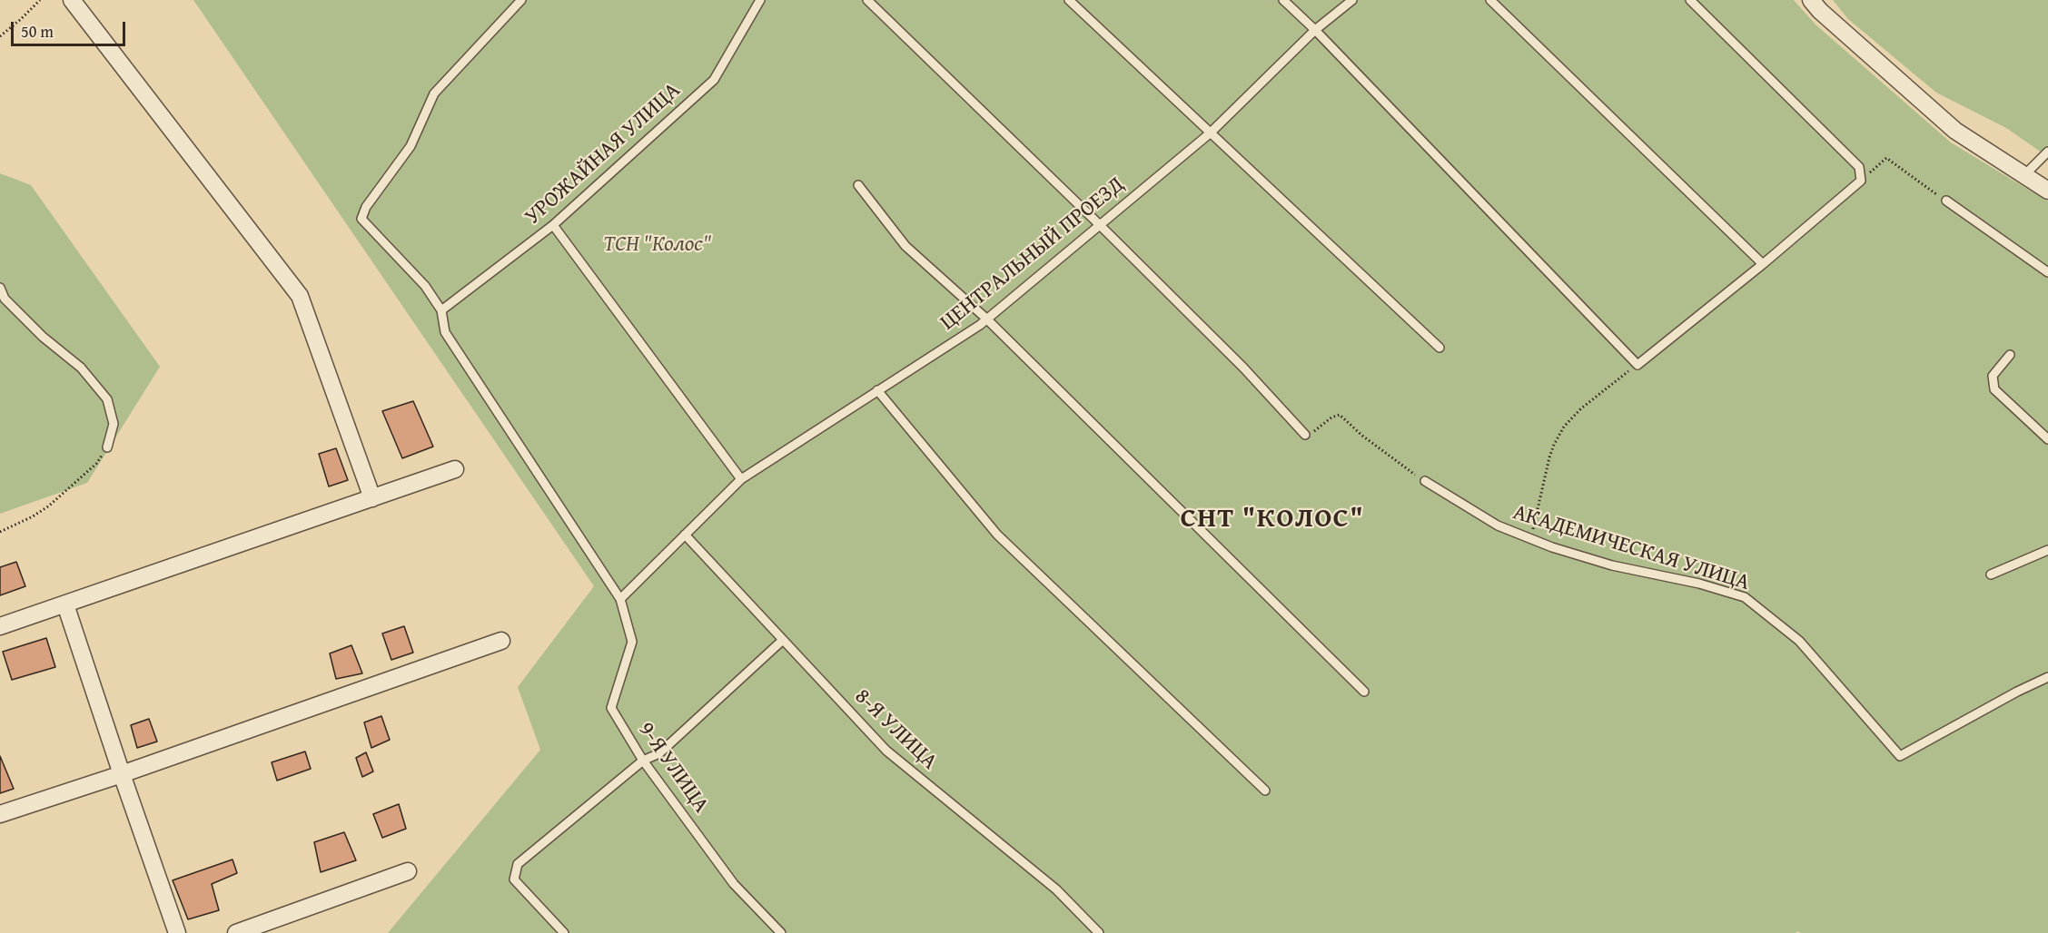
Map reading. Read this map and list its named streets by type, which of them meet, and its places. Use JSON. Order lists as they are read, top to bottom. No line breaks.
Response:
{"streets":{"lane":["УРОЖАЙНАЯ УЛИЦА","ЦЕНТРАЛЬНЫЙ ПРОЕЗД","АКАДЕМИЧЕСКАЯ УЛИЦА","8-Я УЛИЦА","9-Я УЛИЦА"]},"crossings":[["УРОЖАЙНАЯ УЛИЦА","9-Я УЛИЦА"],["ЦЕНТРАЛЬНЫЙ ПРОЕЗД","8-Я УЛИЦА"],["ЦЕНТРАЛЬНЫЙ ПРОЕЗД","9-Я УЛИЦА"]],"districts":["СНТ \"КОЛОС\""],"parks":["ТСН \"Колос\""],"scale_bar":"50 m"}
